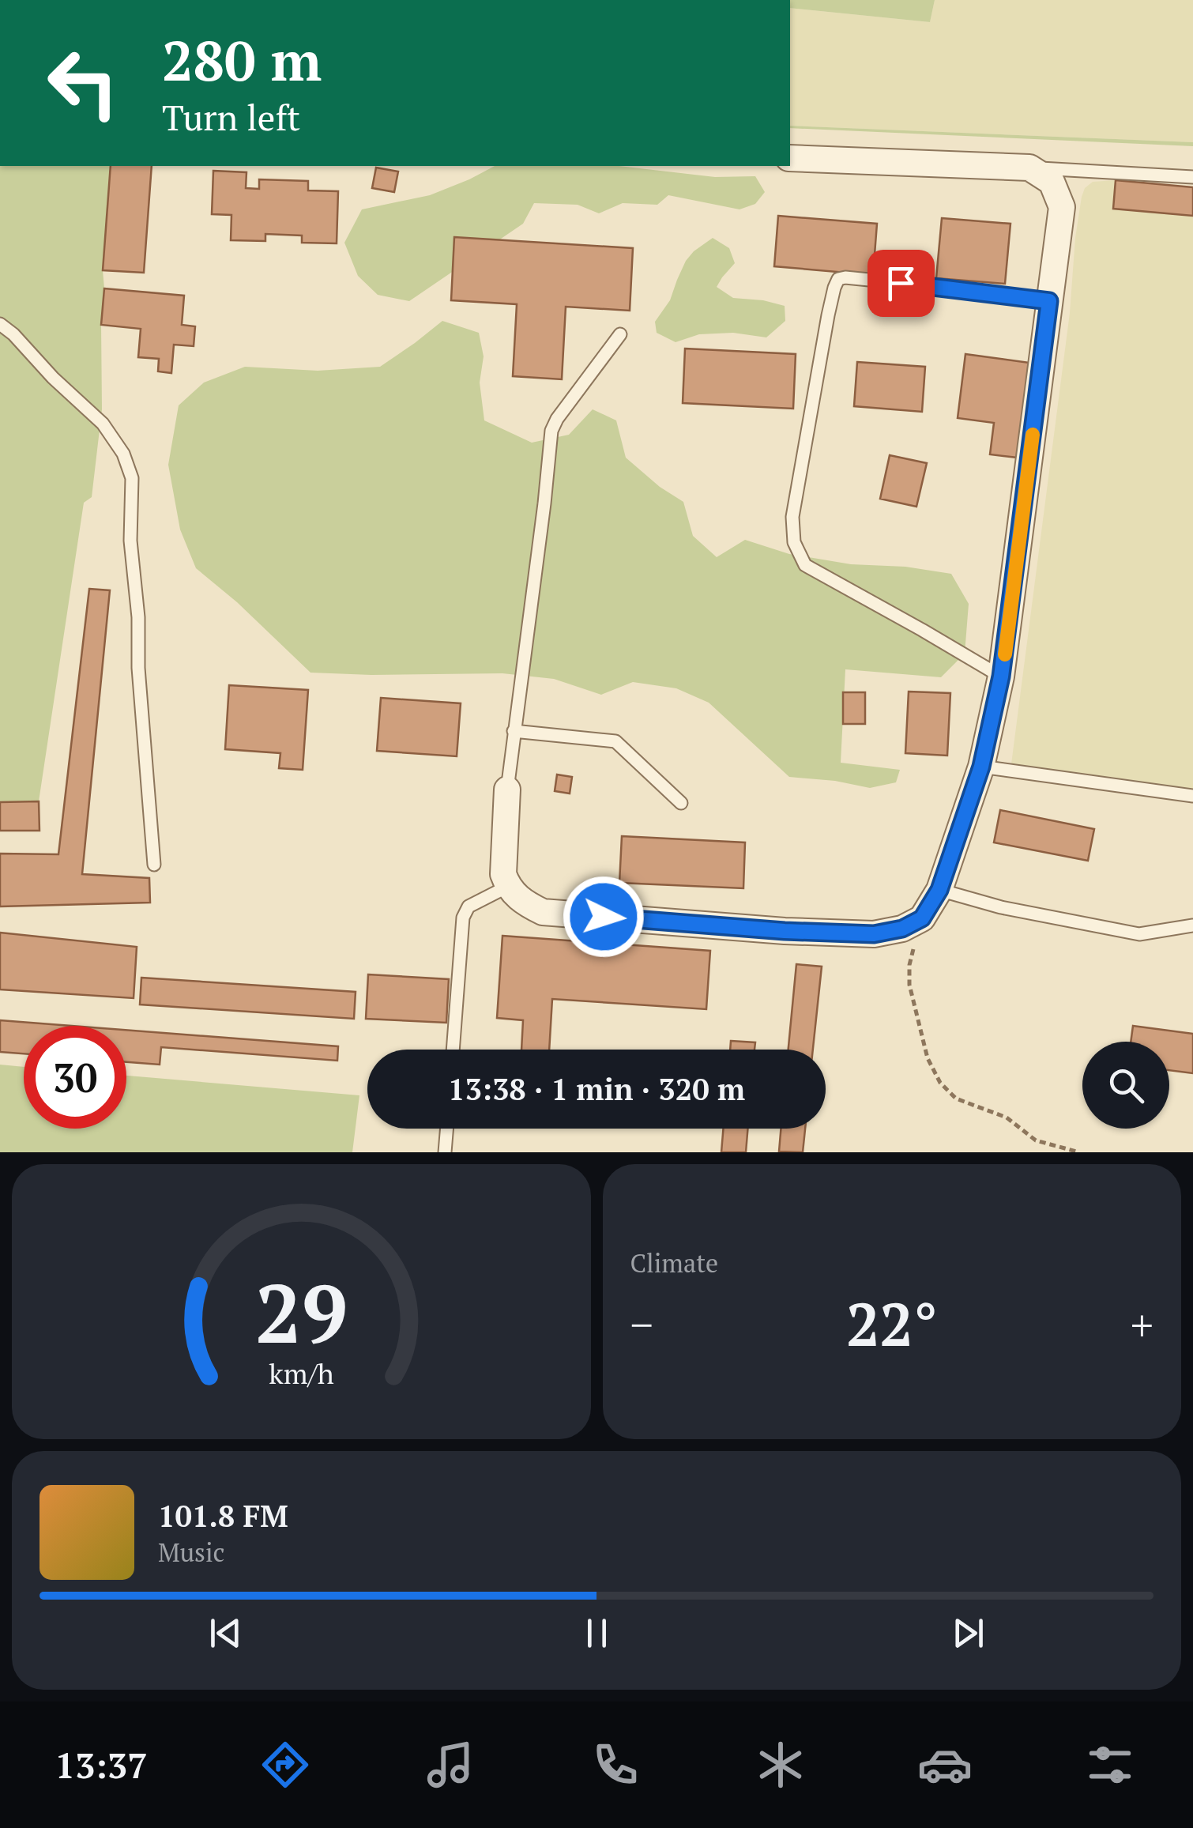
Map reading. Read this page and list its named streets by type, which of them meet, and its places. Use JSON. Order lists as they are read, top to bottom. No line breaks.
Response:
{"page":{"turn":["280 m","Turn left"],"limit":"30","trip":"13:38 · 1 min · 320 m","tile":"Climate","heat":["−","22°","+"],"song":["101.8 FM","Music"],"tabs":"13:37","gauge":["29","km/h"]}}
